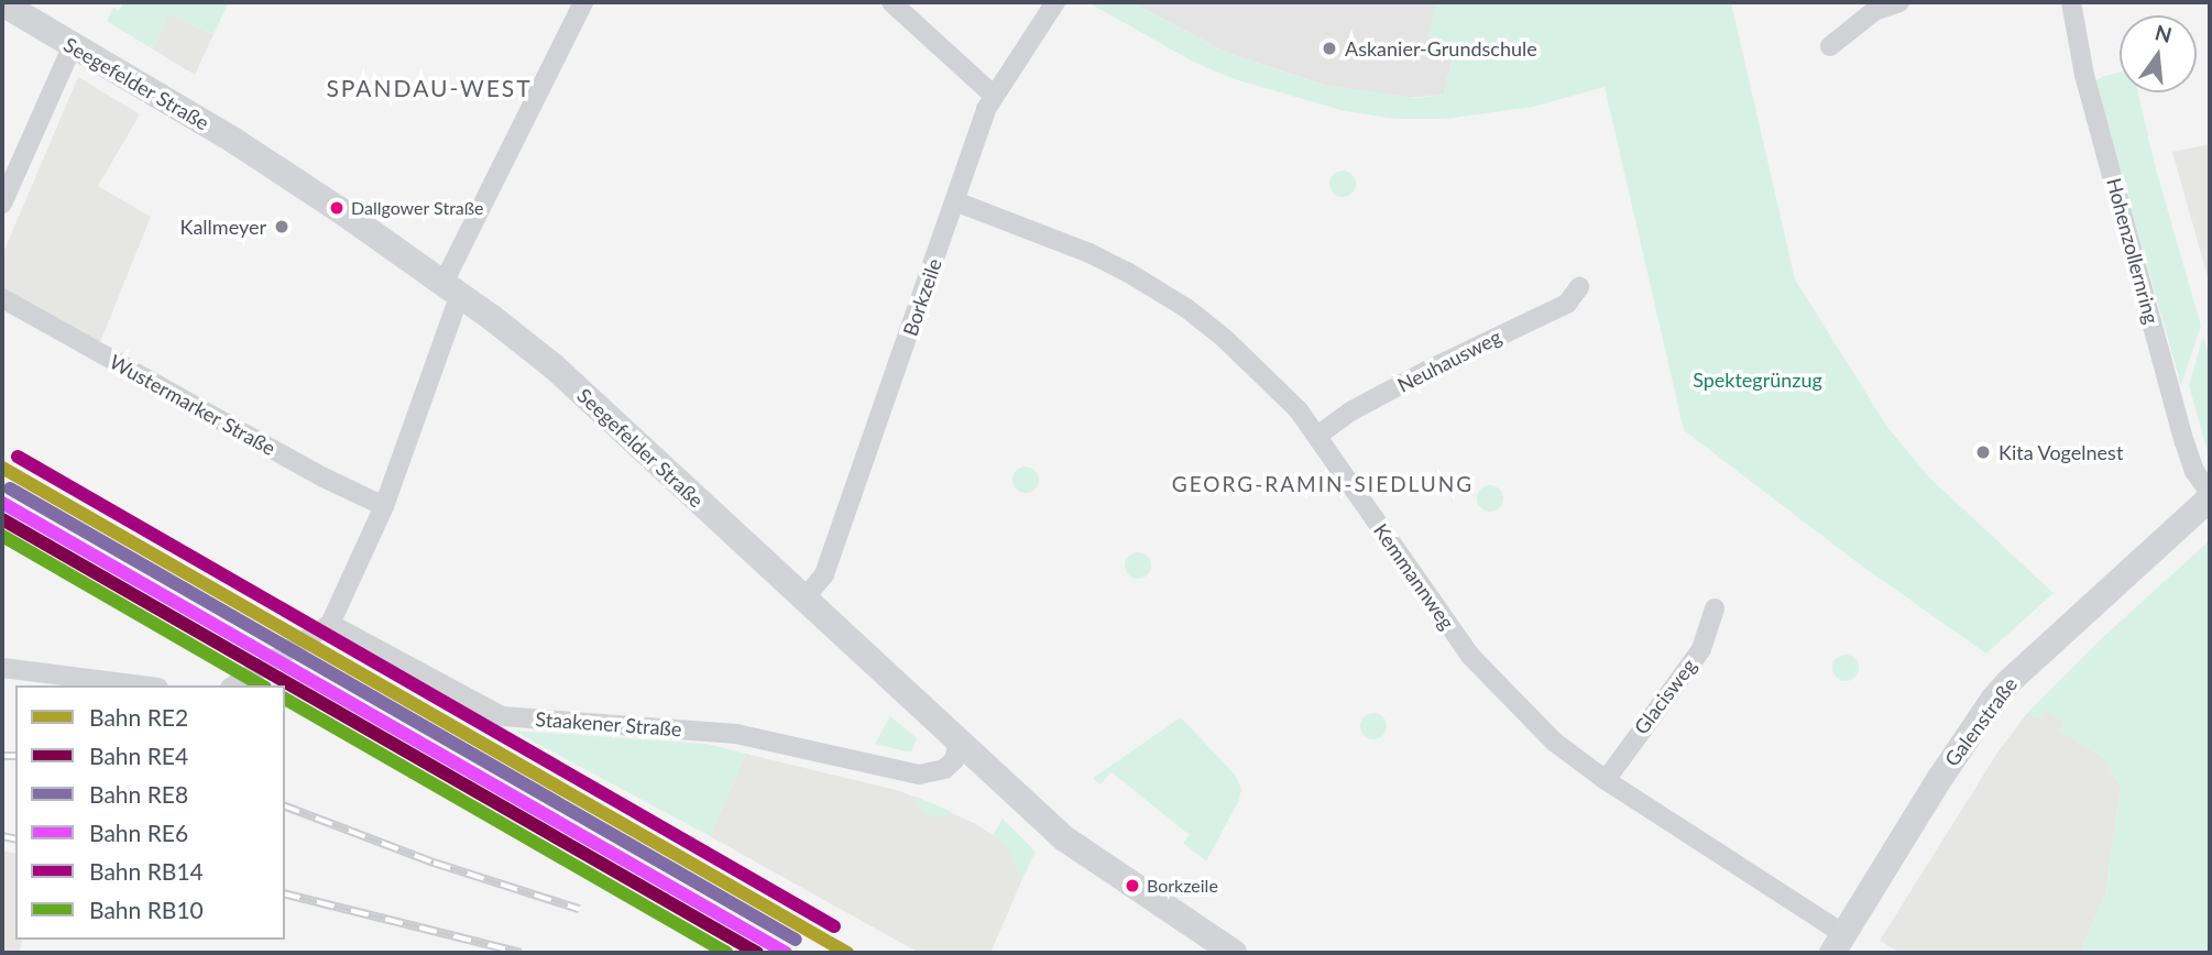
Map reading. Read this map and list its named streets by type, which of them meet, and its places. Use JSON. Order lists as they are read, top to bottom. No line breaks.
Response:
{"streets":{"street":["Seegefelder Straße","Hohenzollernring","Borkzeile","Neuhausweg","Wustermarker Straße","Kemmannweg","Glacisweg","Galenstraße","Staakener Straße"]},"crossings":[["Seegefelder Straße","Borkzeile"],["Seegefelder Straße","Staakener Straße"],["Hohenzollernring","Galenstraße"],["Borkzeile","Kemmannweg"],["Neuhausweg","Kemmannweg"],["Kemmannweg","Glacisweg"],["Kemmannweg","Galenstraße"]],"districts":["SPANDAU-WEST","GEORG-RAMIN-SIEDLUNG"],"parks":["Spektegrünzug"],"places":["Askanier-Grundschule","Dallgower Straße","Kallmeyer","Kita Vogelnest","Borkzeile"],"lines":["rail line RB14","rail line RE2","rail line RE8","rail line RE6","rail line RE4","rail line RB10"],"legend":["Bahn RE2","Bahn RE4","Bahn RE8","Bahn RE6","Bahn RB14","Bahn RB10"],"north":"top"}
